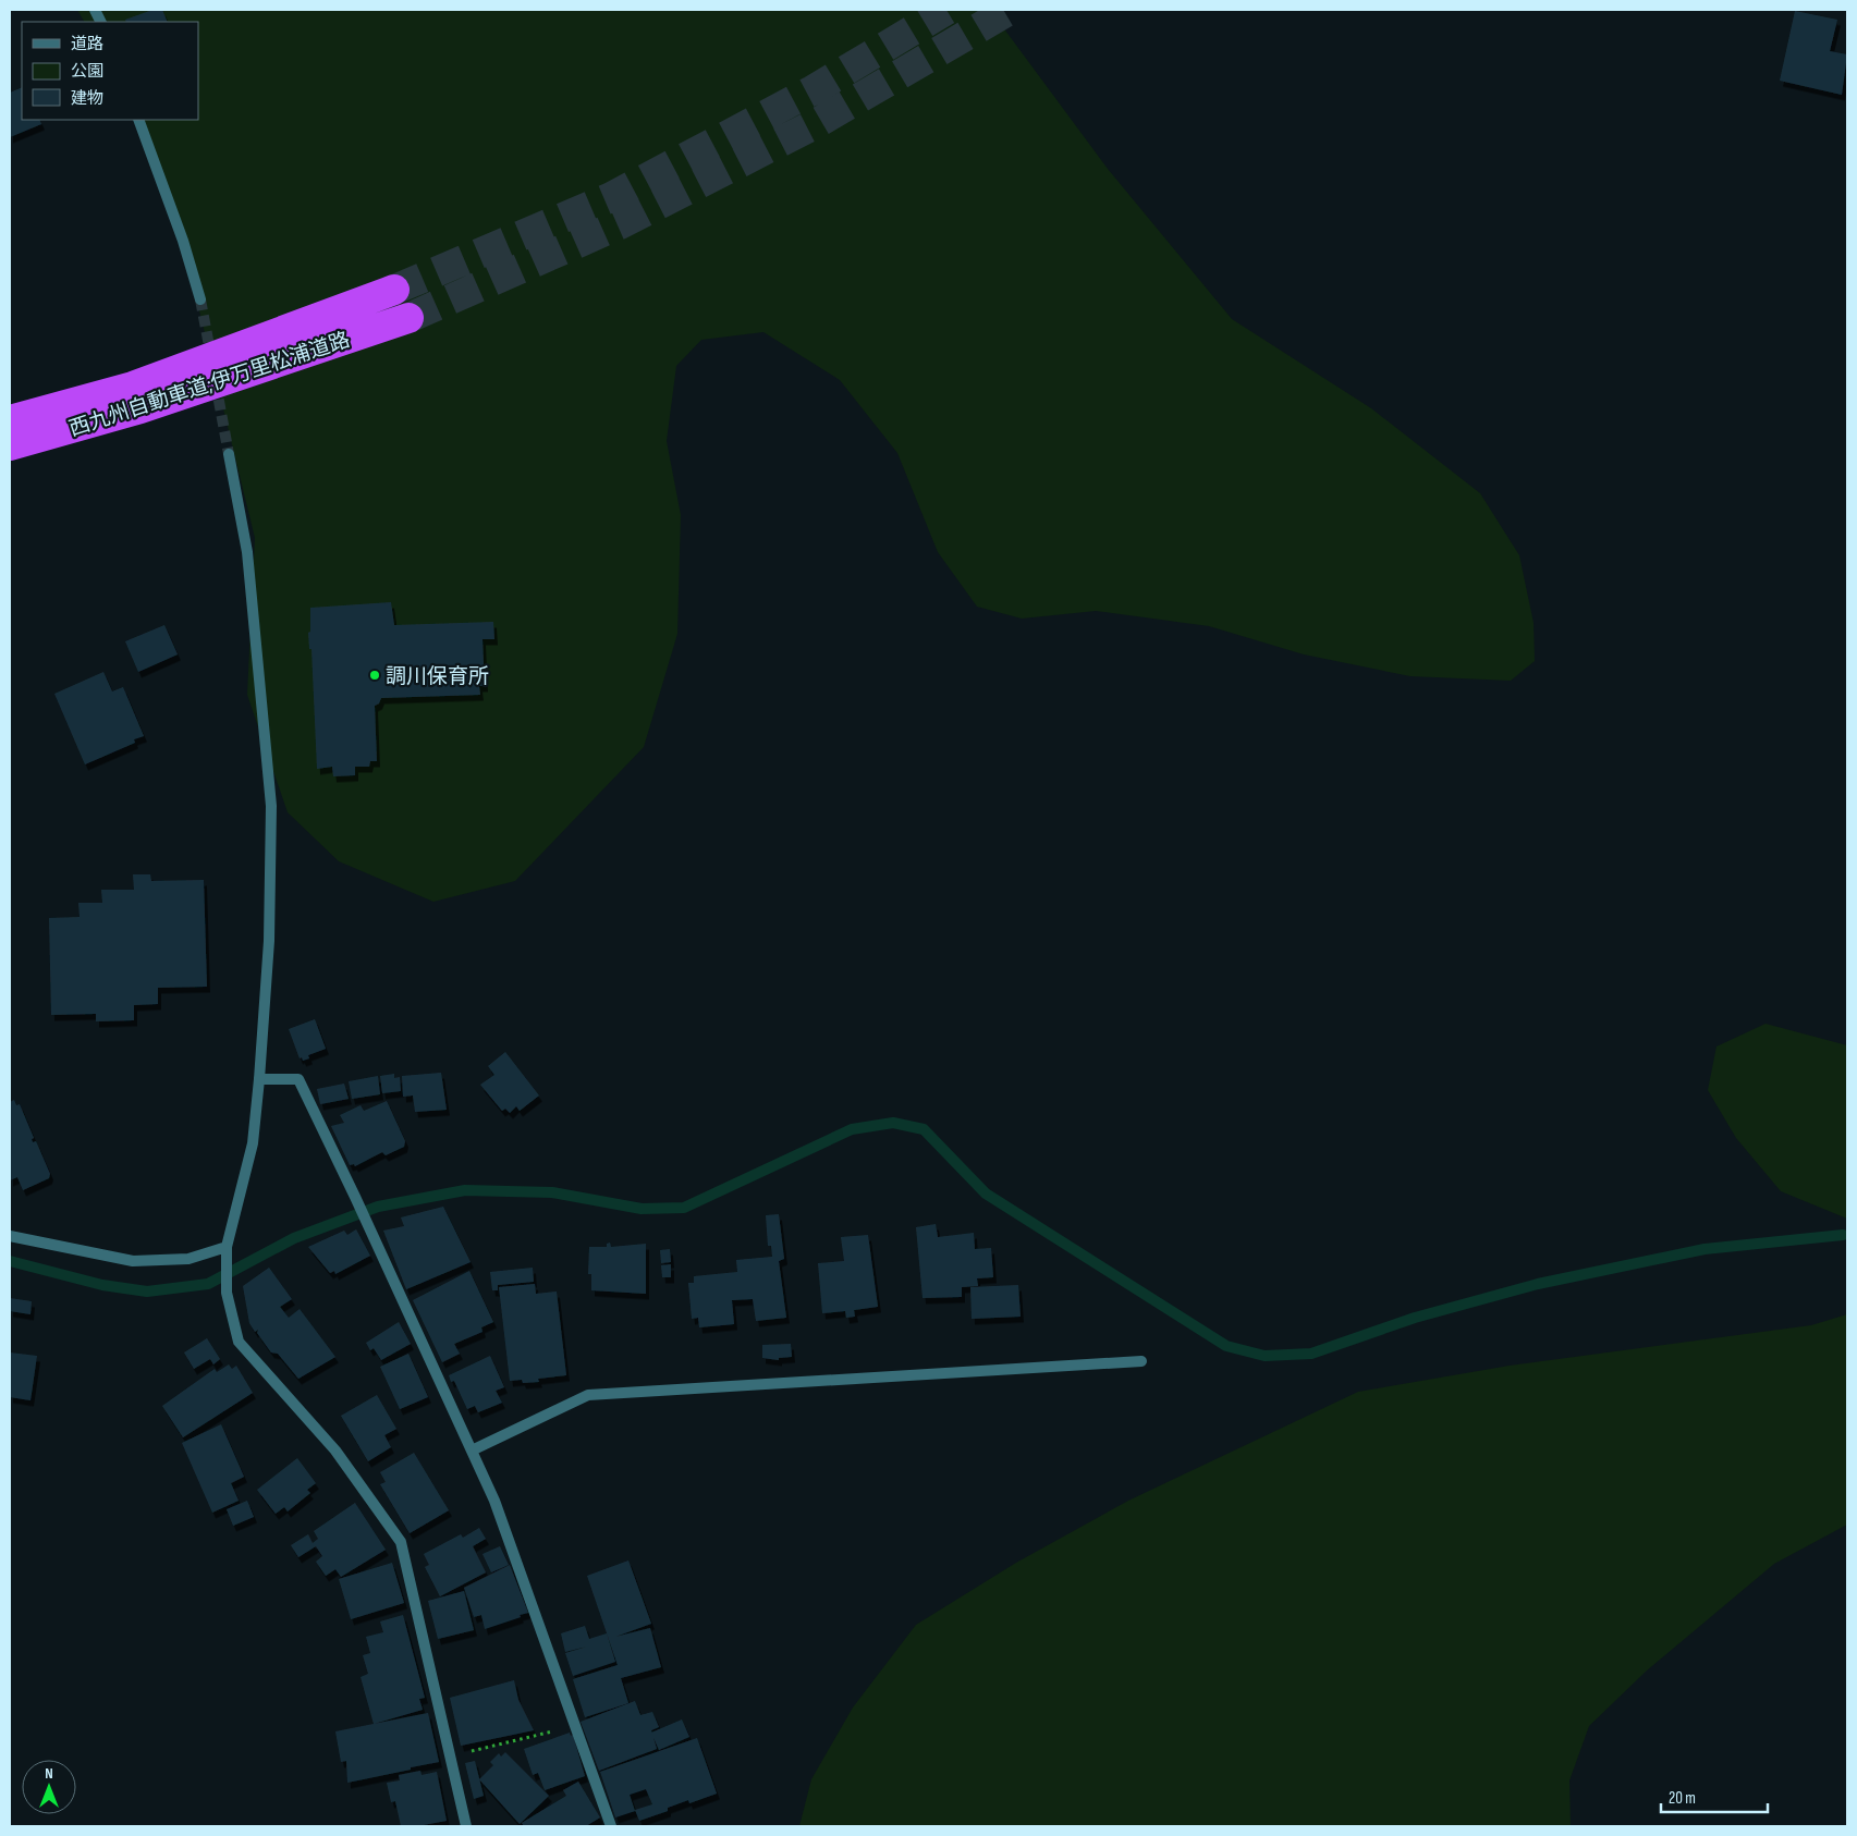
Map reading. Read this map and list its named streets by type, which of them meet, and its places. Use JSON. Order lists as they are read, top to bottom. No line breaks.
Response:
{"streets":{"highway":["西九州自動車道;伊万里松浦道路"]},"places":["調川保育所"],"legend":["道路","公園","建物"],"scale_bar":"20 m","north":"top"}
